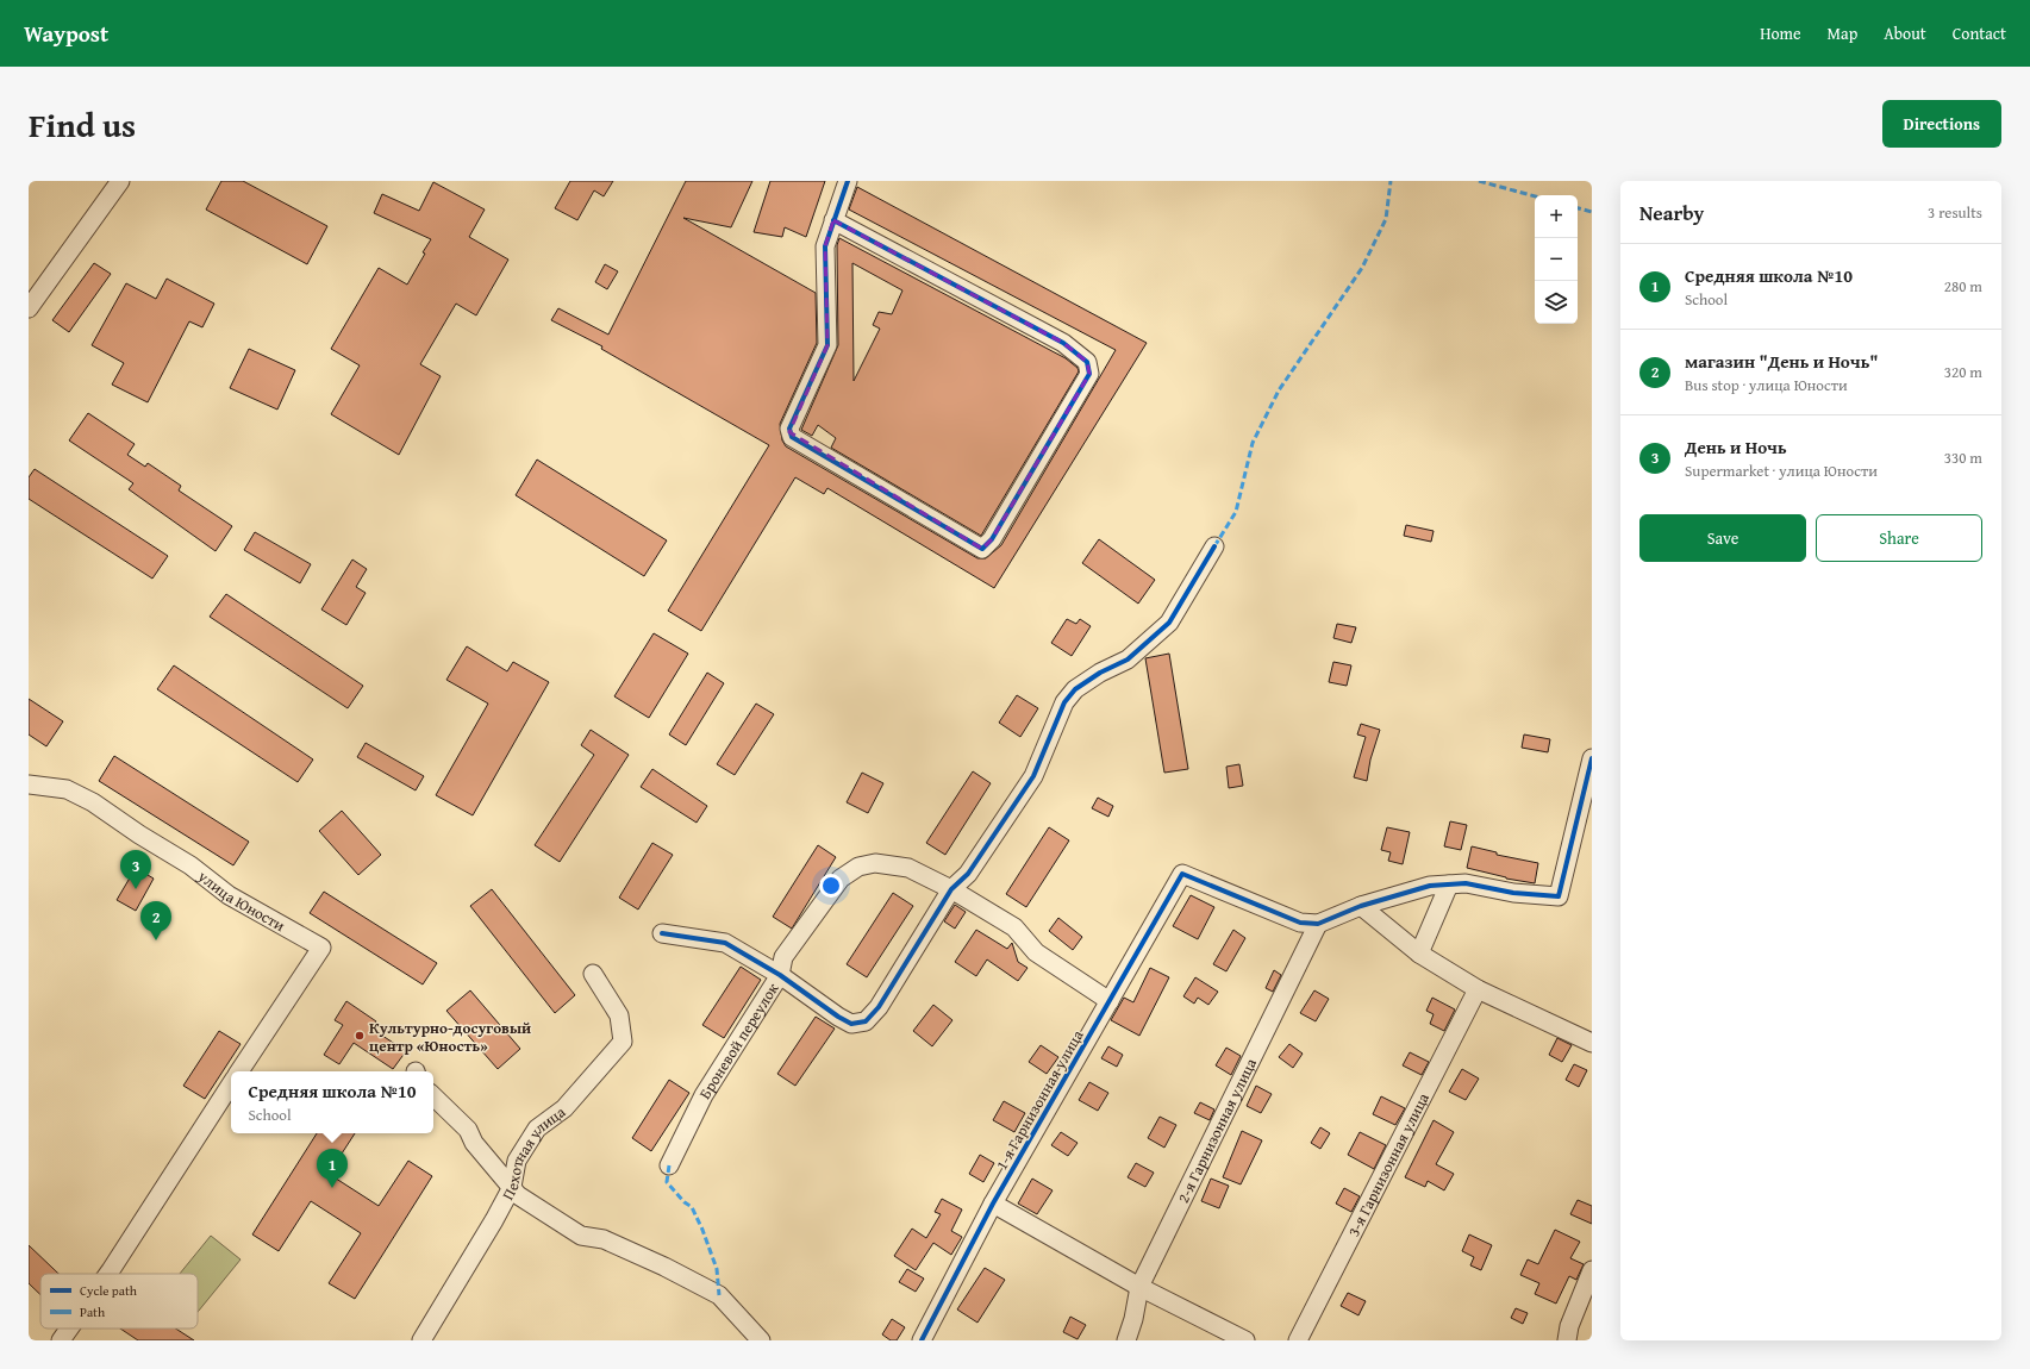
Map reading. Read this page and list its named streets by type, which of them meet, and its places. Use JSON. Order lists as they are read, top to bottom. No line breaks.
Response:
{"streets":{"street":["улица Юности","Броневой переулок","1-я Гарнизонная улица","2-я Гарнизонная улица","Пехотная улица","3-я Гарнизонная улица"]},"crossings":[["Броневой переулок","1-я Гарнизонная улица"],["1-я Гарнизонная улица","2-я Гарнизонная улица"]],"places":["Культурно-досуговый центр «Юность»"],"legend":["Cycle path","Path"],"page":{"header":"Waypost","nav":["Home","Map","About","Contact"],"title":"Find us","buttons":["Directions",["Save","Share"]],"heading":["Nearby","3 results"],"map_buttons":["+","−"],"list":[{"mark":"1","name":"Средняя школа №10","note":"School","value":"280 m"},{"mark":"2","name":"магазин \"День и Ночь\"","note":"Bus stop · улица Юности","value":"320 m"},{"mark":"3","name":"День и Ночь","note":"Supermarket · улица Юности","value":"330 m"}],"pins":["3","2","1"],"popup":["Средняя школа №10","School"]}}
